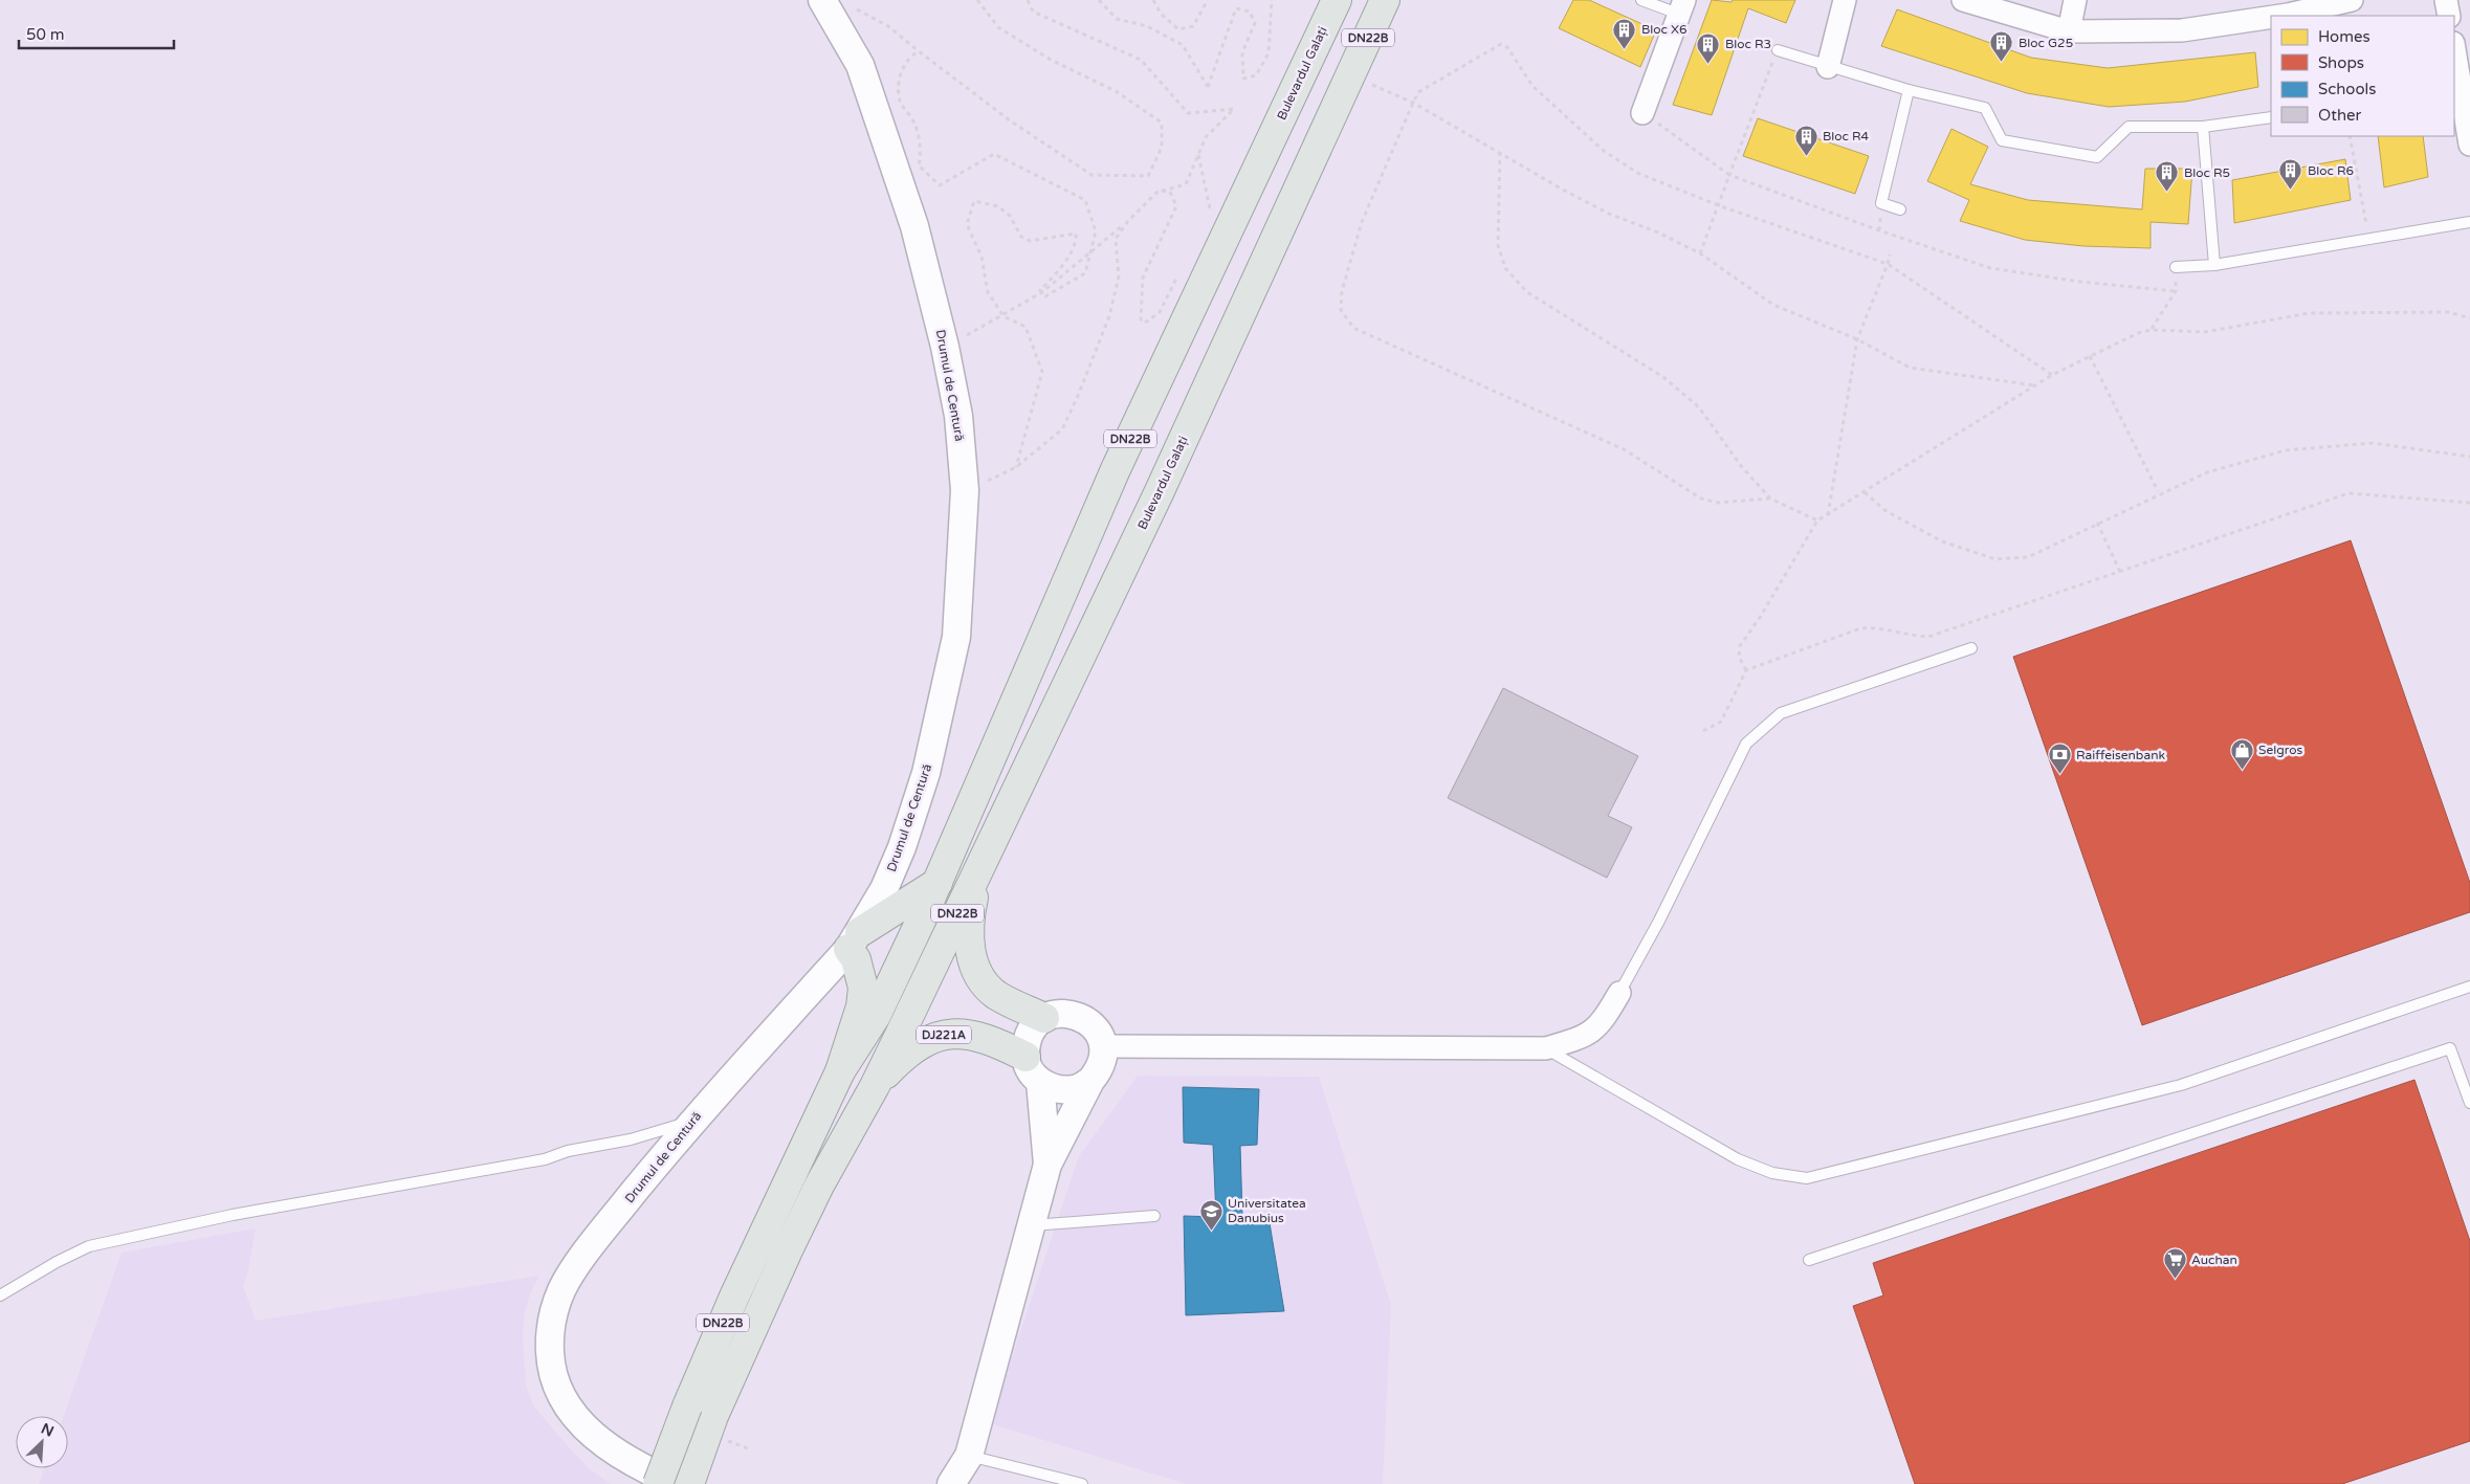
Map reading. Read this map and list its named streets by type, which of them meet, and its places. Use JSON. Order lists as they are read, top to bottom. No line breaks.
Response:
{"streets":{"main road":["DN22B","Bulevardul Galați","DJ221A"],"street":["Drumul de Centură"]},"crossings":[["DN22B","Bulevardul Galați"],["DN22B","DJ221A"],["Bulevardul Galați","DJ221A"]],"places":{"building":["Bloc X6","Bloc G25","Bloc R3","Bloc R4","Bloc R6","Bloc R5"],"shop":["Selgros"],"bank":["Raiffeisenbank"],"school or university":["Universitatea Danubius"],"supermarket":["Auchan"]},"legend":["Homes","Shops","Schools","Other"],"scale_bar":"50 m","north":"top right"}
